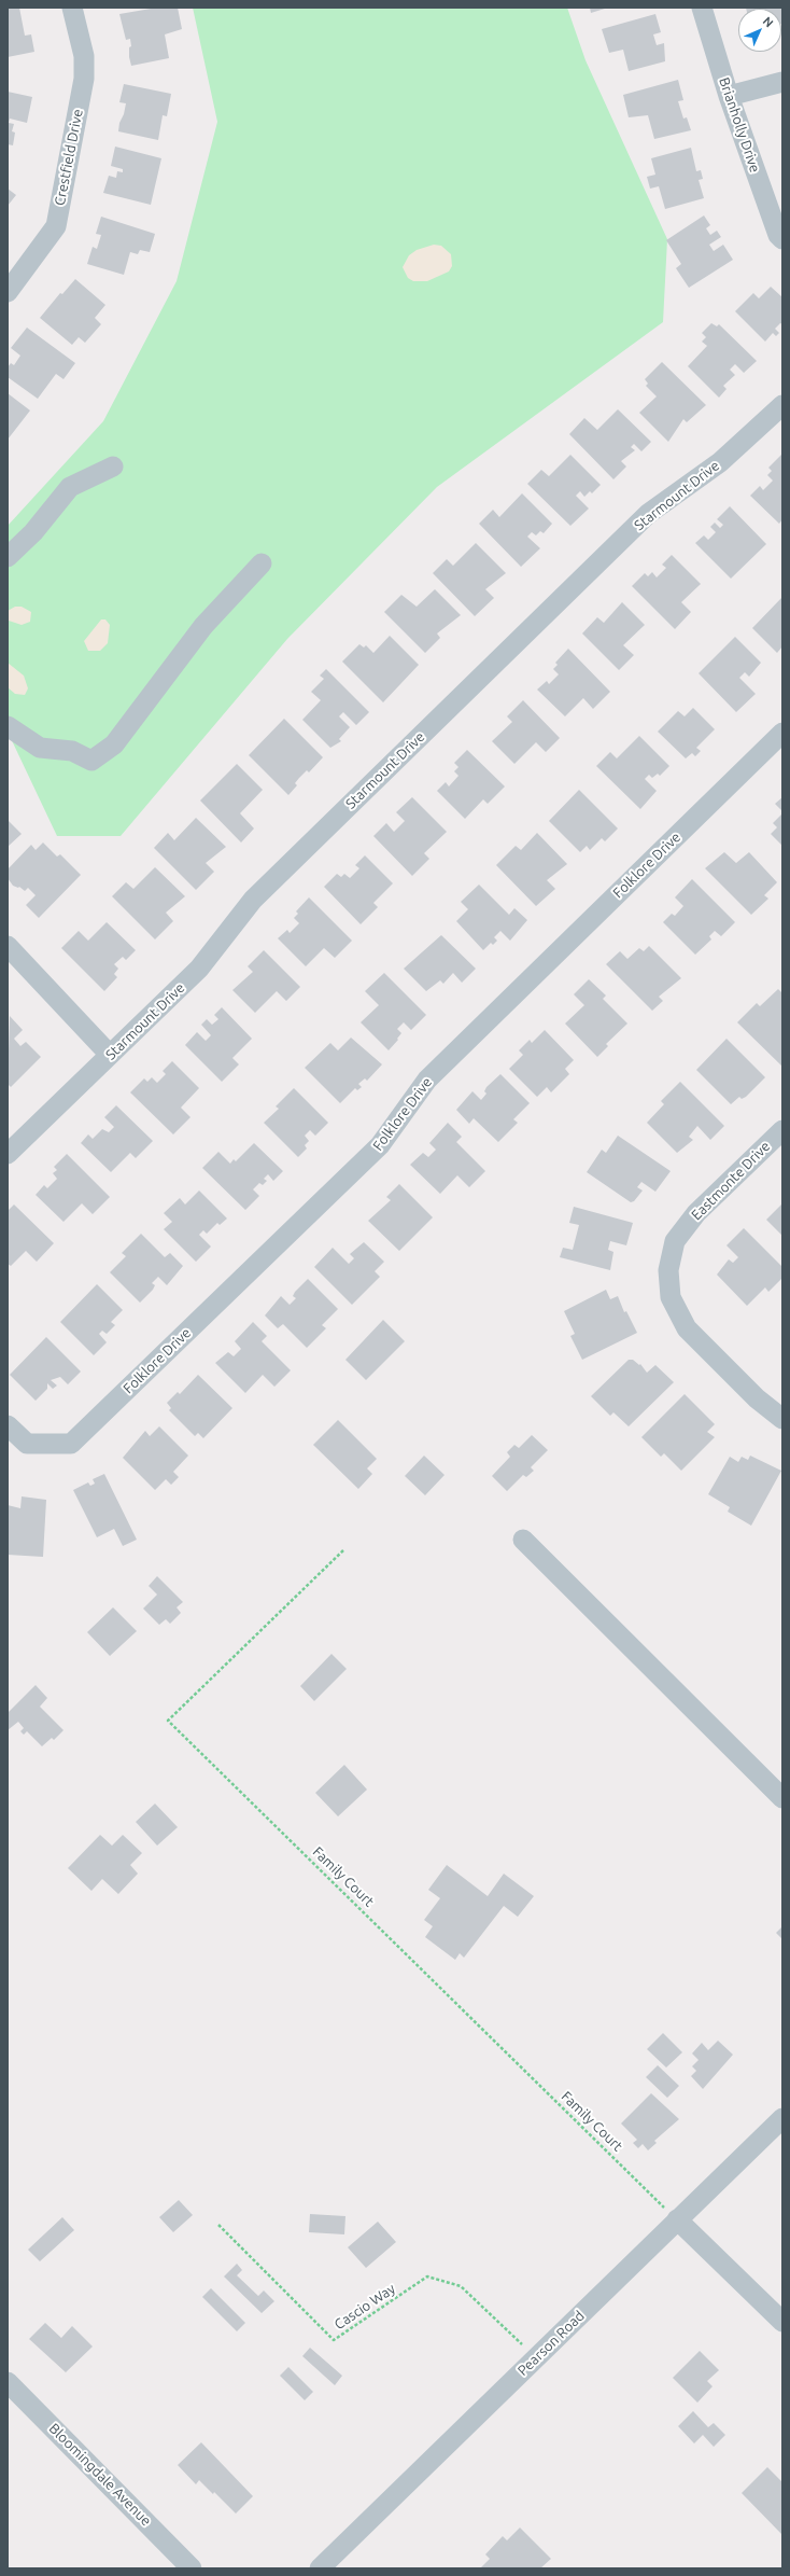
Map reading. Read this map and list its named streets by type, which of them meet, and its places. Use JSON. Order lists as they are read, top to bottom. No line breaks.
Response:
{"streets":{"street":["Brianholly Drive","Crestfield Drive","Starmount Drive","Folklore Drive","Eastmonte Drive","Pearson Road","Bloomingdale Avenue"],"path":["Family Court","Cascio Way"]},"crossings":[["Family Court","Pearson Road"],["Cascio Way","Pearson Road"]],"north":"top right"}
